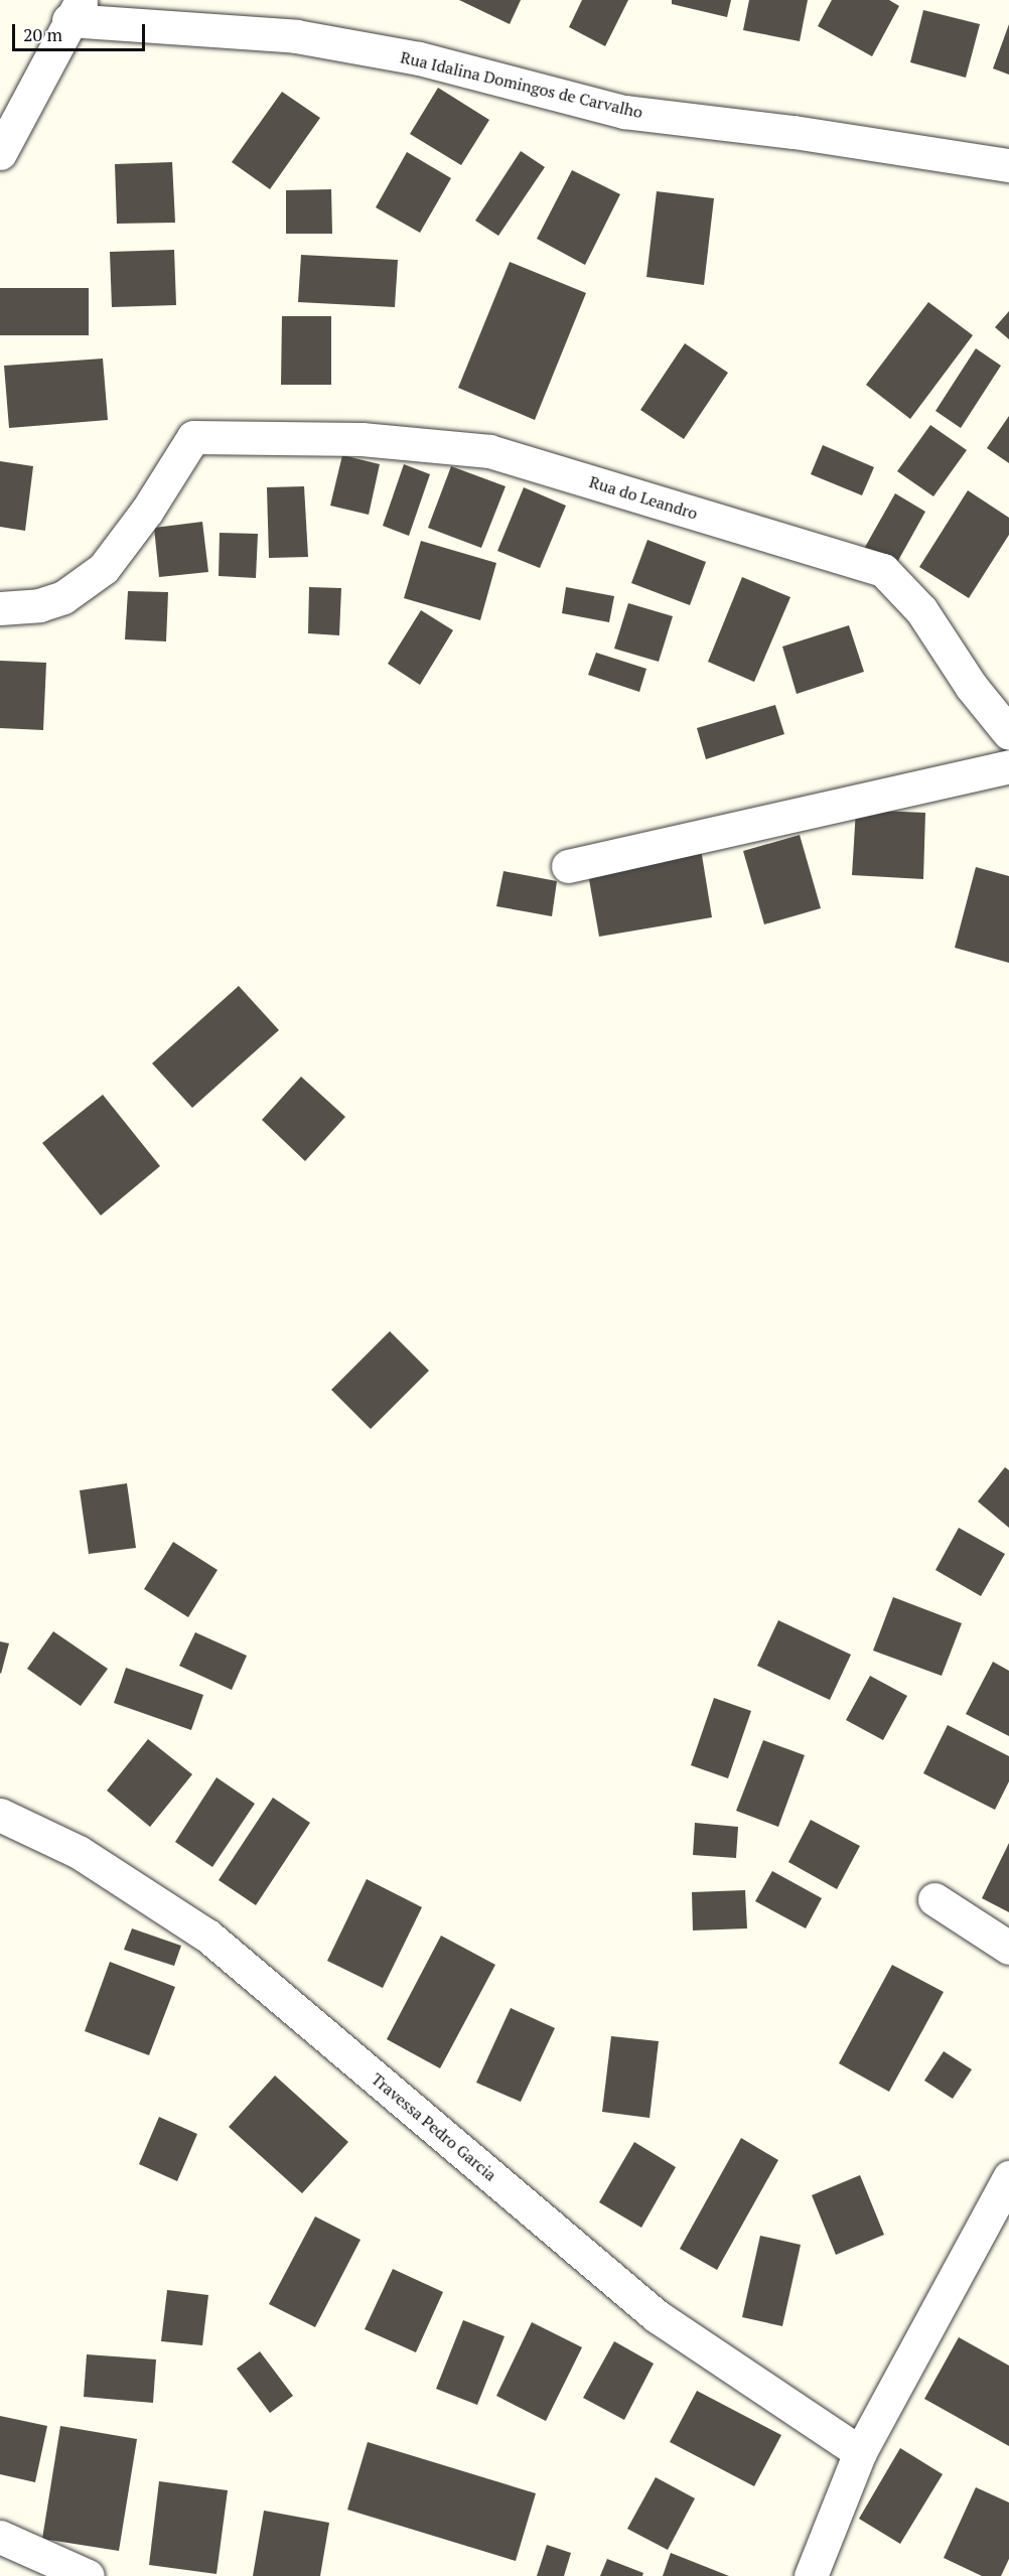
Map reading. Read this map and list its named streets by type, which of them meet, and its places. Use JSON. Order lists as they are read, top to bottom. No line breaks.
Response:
{"streets":{"street":["Rua Idalina Domingos de Carvalho","Rua do Leandro","Travessa Pedro Garcia"]},"scale_bar":"20 m"}
